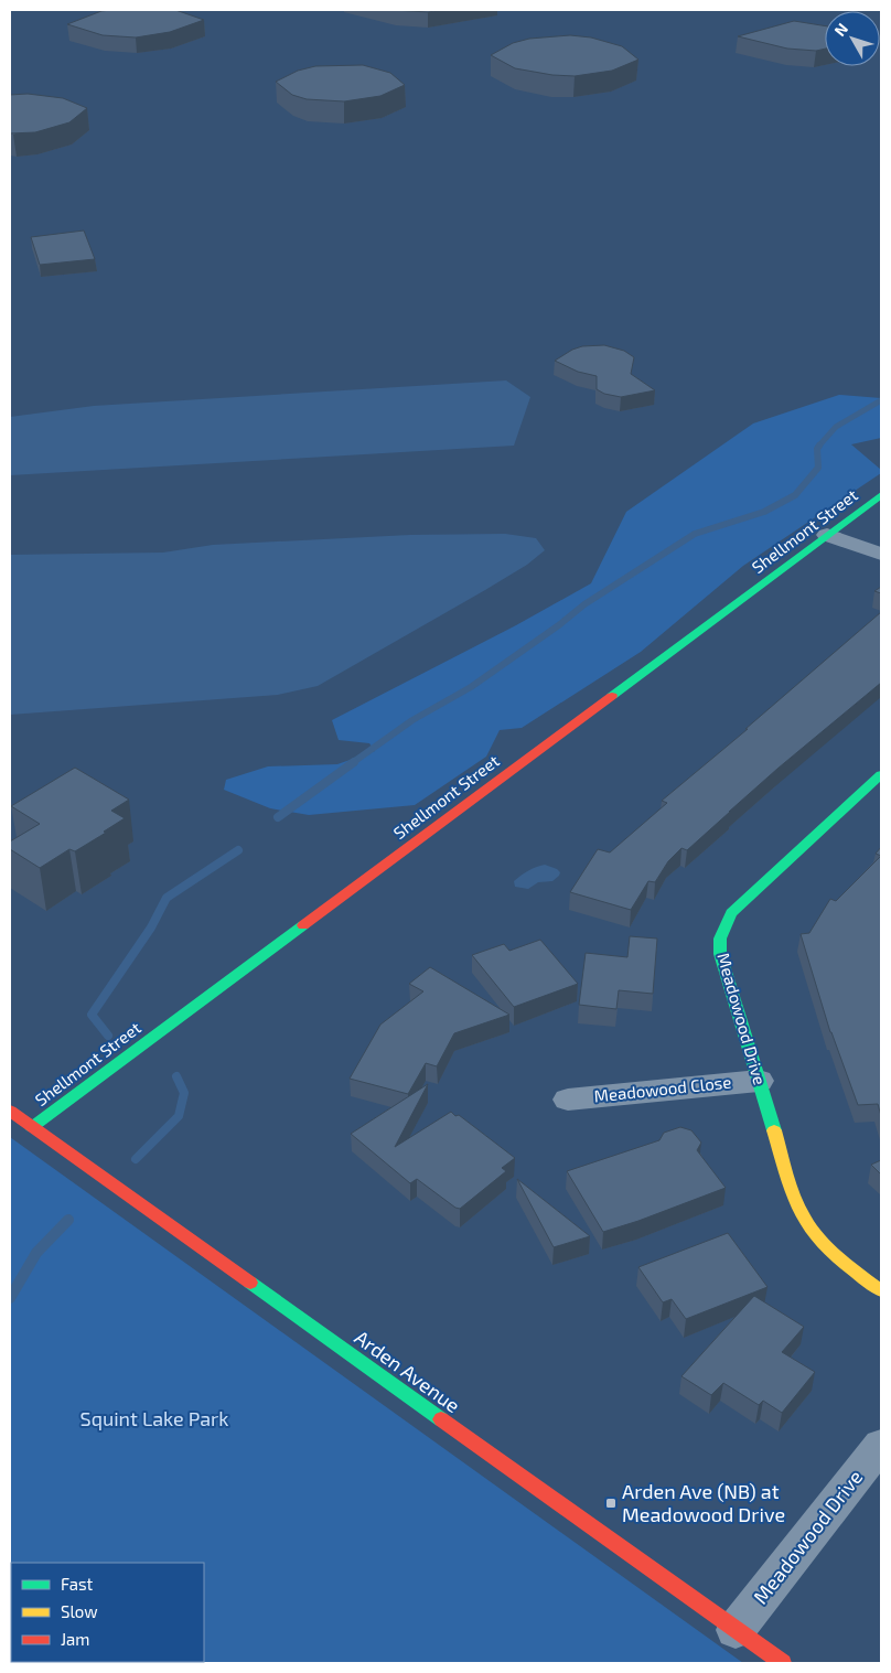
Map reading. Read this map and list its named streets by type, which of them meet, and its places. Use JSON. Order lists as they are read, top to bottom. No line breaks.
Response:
{"streets":{"street":["Shellmont Street","Meadowood Drive","Meadowood Close","Arden Avenue"]},"crossings":[["Shellmont Street","Arden Avenue"],["Meadowood Drive","Meadowood Close"],["Meadowood Drive","Arden Avenue"]],"parks":["Squint Lake Park"],"places":{"transit":["Arden Ave (NB) at Meadowood Drive"]},"legend":["Fast","Slow","Jam"],"north":"top left"}
